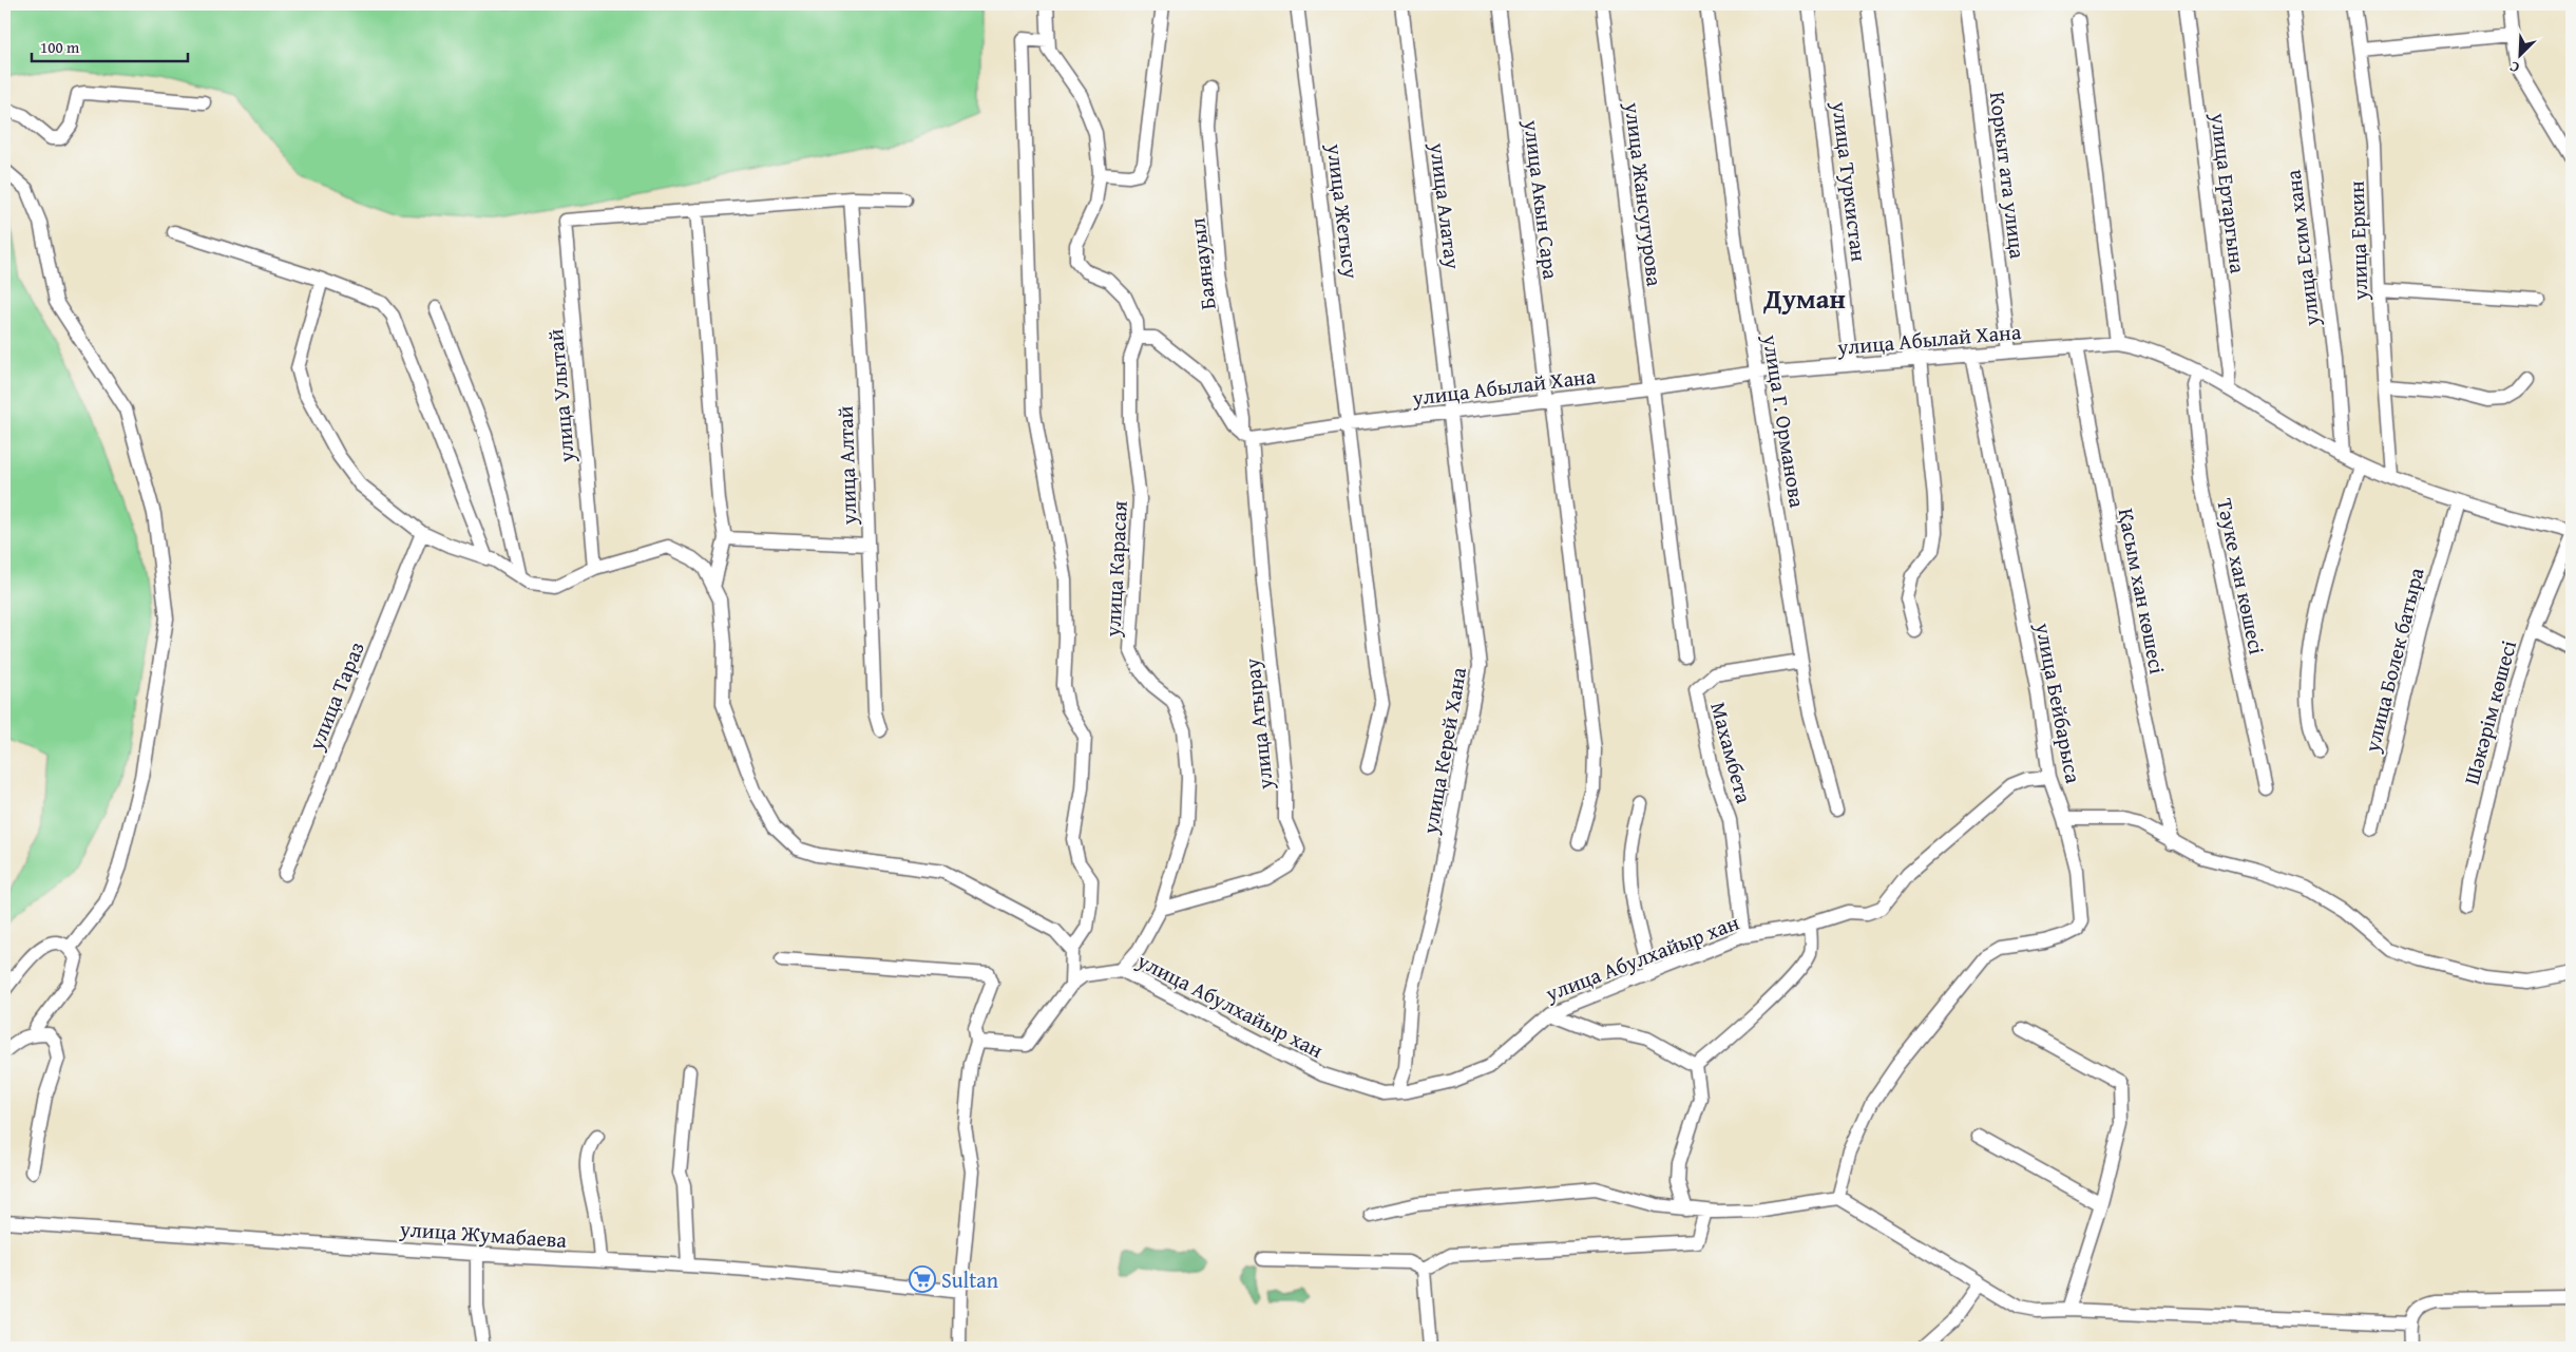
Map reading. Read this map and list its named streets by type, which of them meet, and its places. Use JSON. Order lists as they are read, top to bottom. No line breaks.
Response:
{"streets":{"street":["Коркыт ата улица","улица Туркистан","улица Ертаргына","улица Жансугурова","улица Акын Сара","улица Алатау","улица Жетысу","улица Еркин","улица Есим хана","Баянауыл","улица Абылай Хана","улица Улытай","улица Г. Орманова","улица Алтай","улица Карасая","Тәуке хан көшесі","Қасым хан көшесі","улица Болек батыра","улица Тараз","улица Бейбарыса","Шәкәрім көшесі","улица Атырау","улица Керей Хана","Махамбета","улица Абулхайыр хан","улица Жумабаева"]},"crossings":[["Коркыт ата улица","улица Абылай Хана"],["улица Туркистан","улица Абылай Хана"],["улица Ертаргына","улица Абылай Хана"],["улица Жансугурова","улица Абылай Хана"],["улица Акын Сара","улица Абылай Хана"],["улица Алатау","улица Абылай Хана"],["улица Алатау","улица Керей Хана"],["улица Жетысу","улица Абылай Хана"],["улица Еркин","улица Абылай Хана"],["улица Есим хана","улица Абылай Хана"],["Баянауыл","улица Абылай Хана"],["Баянауыл","улица Атырау"],["улица Абылай Хана","улица Г. Орманова"],["улица Абылай Хана","Тәуке хан көшесі"],["улица Абылай Хана","Қасым хан көшесі"],["улица Абылай Хана","улица Болек батыра"],["улица Абылай Хана","улица Бейбарыса"],["улица Абылай Хана","Шәкәрім көшесі"],["улица Абылай Хана","улица Атырау"],["улица Абылай Хана","улица Керей Хана"],["улица Г. Орманова","Махамбета"],["улица Карасая","улица Атырау"],["улица Карасая","улица Абулхайыр хан"],["улица Бейбарыса","улица Абулхайыр хан"],["улица Керей Хана","улица Абулхайыр хан"],["Махамбета","улица Абулхайыр хан"]],"districts":["Думан"],"places":{"supermarket":["Sultan"]},"scale_bar":"100 m","north":"bottom left"}
